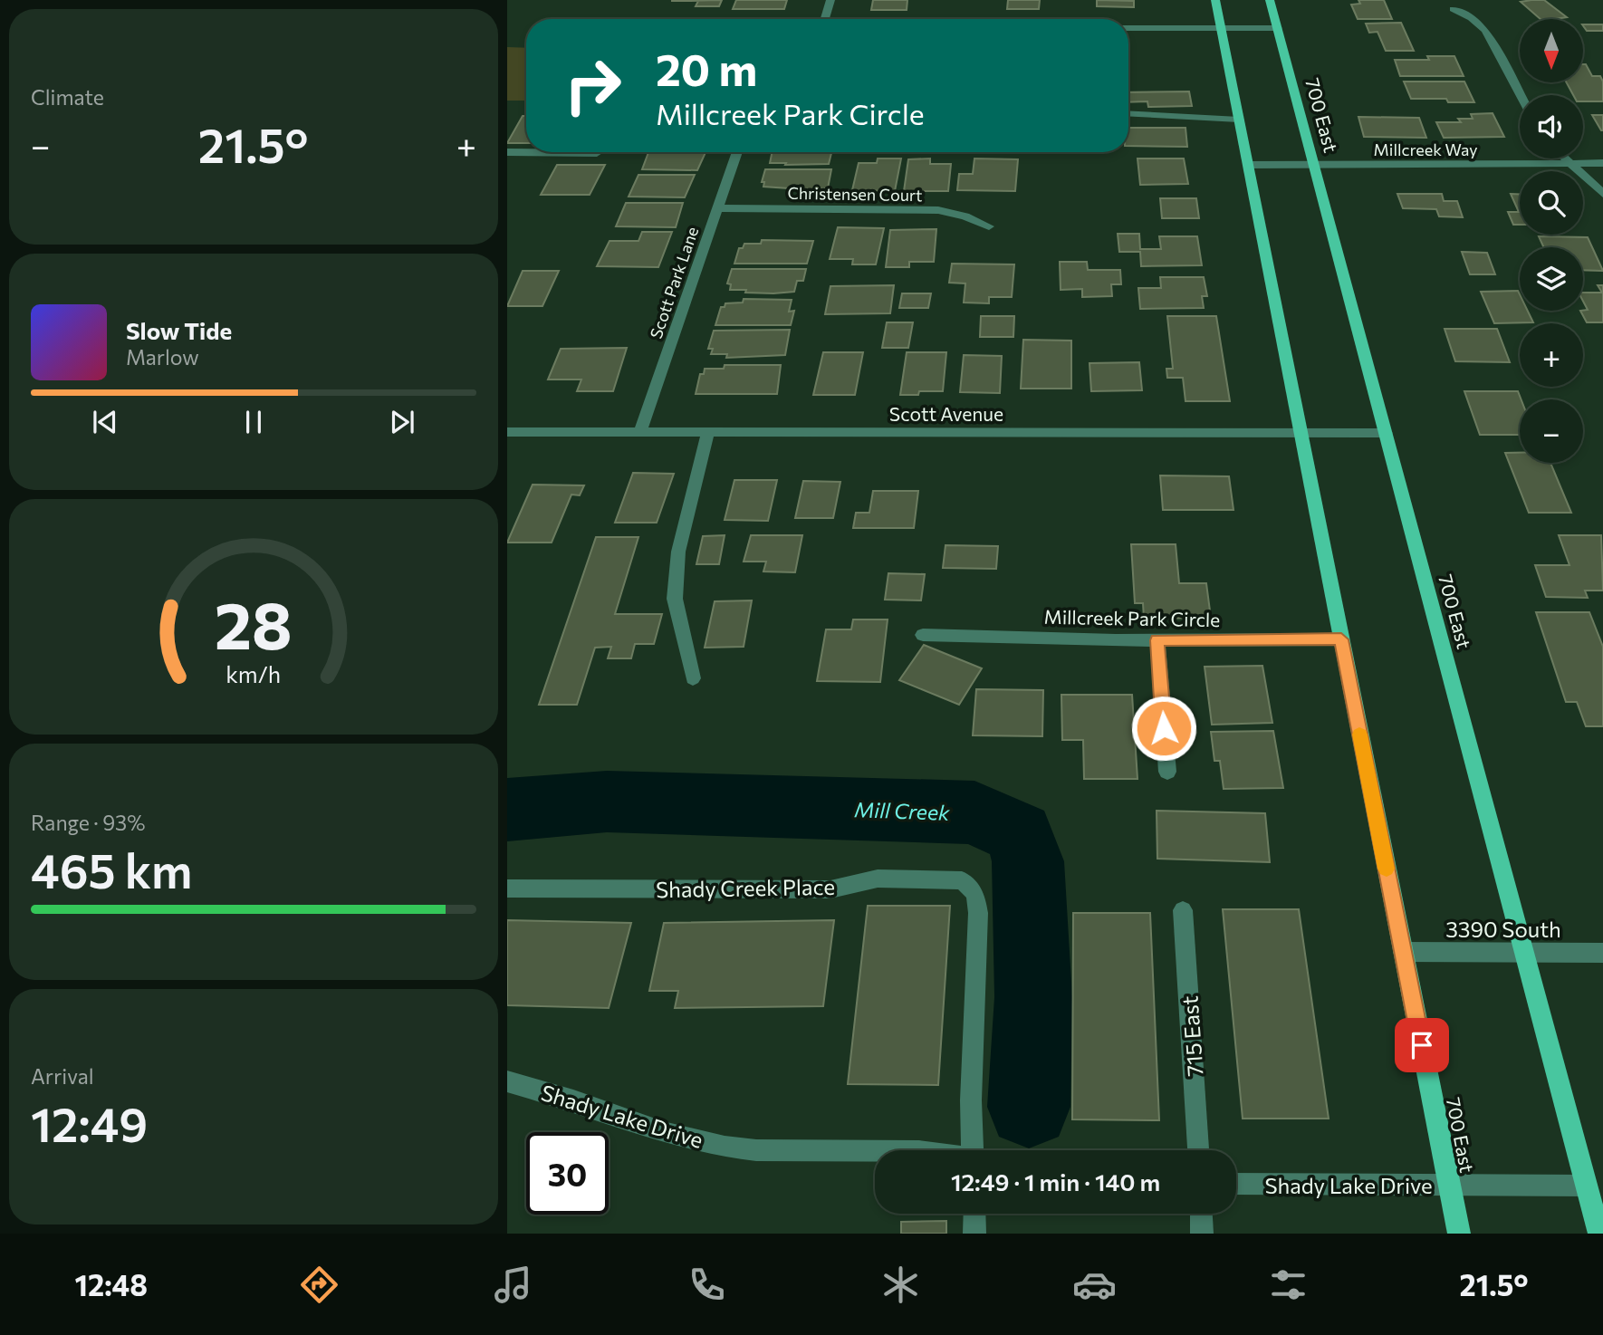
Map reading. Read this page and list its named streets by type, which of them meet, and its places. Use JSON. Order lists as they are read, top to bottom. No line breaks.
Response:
{"streets":{"main road":["700 East"],"street":["Millcreek Way","Christensen Court","Scott Park Lane","Scott Avenue","Millcreek Park Circle","Shady Creek Place","3390 South","715 East","Shady Lake Drive"]},"crossings":[["700 East","Millcreek Way"],["700 East","Scott Avenue"],["700 East","Millcreek Park Circle"],["700 East","3390 South"],["700 East","Shady Lake Drive"],["Christensen Court","Scott Park Lane"],["Scott Park Lane","Scott Avenue"]],"water":["Mill Creek"],"north":"bottom","page":{"tile":["Climate",["Range · 93%","465 km"],["Arrival","12:49"]],"map_buttons":["+","−"],"turn":["20 m","Millcreek Park Circle"],"heat":["−","21.5°","+"],"song":["Slow Tide","Marlow"],"limit":"30","trip":"12:49 · 1 min · 140 m","tabs":["12:48","21.5°"],"gauge":["28","km/h"]}}
